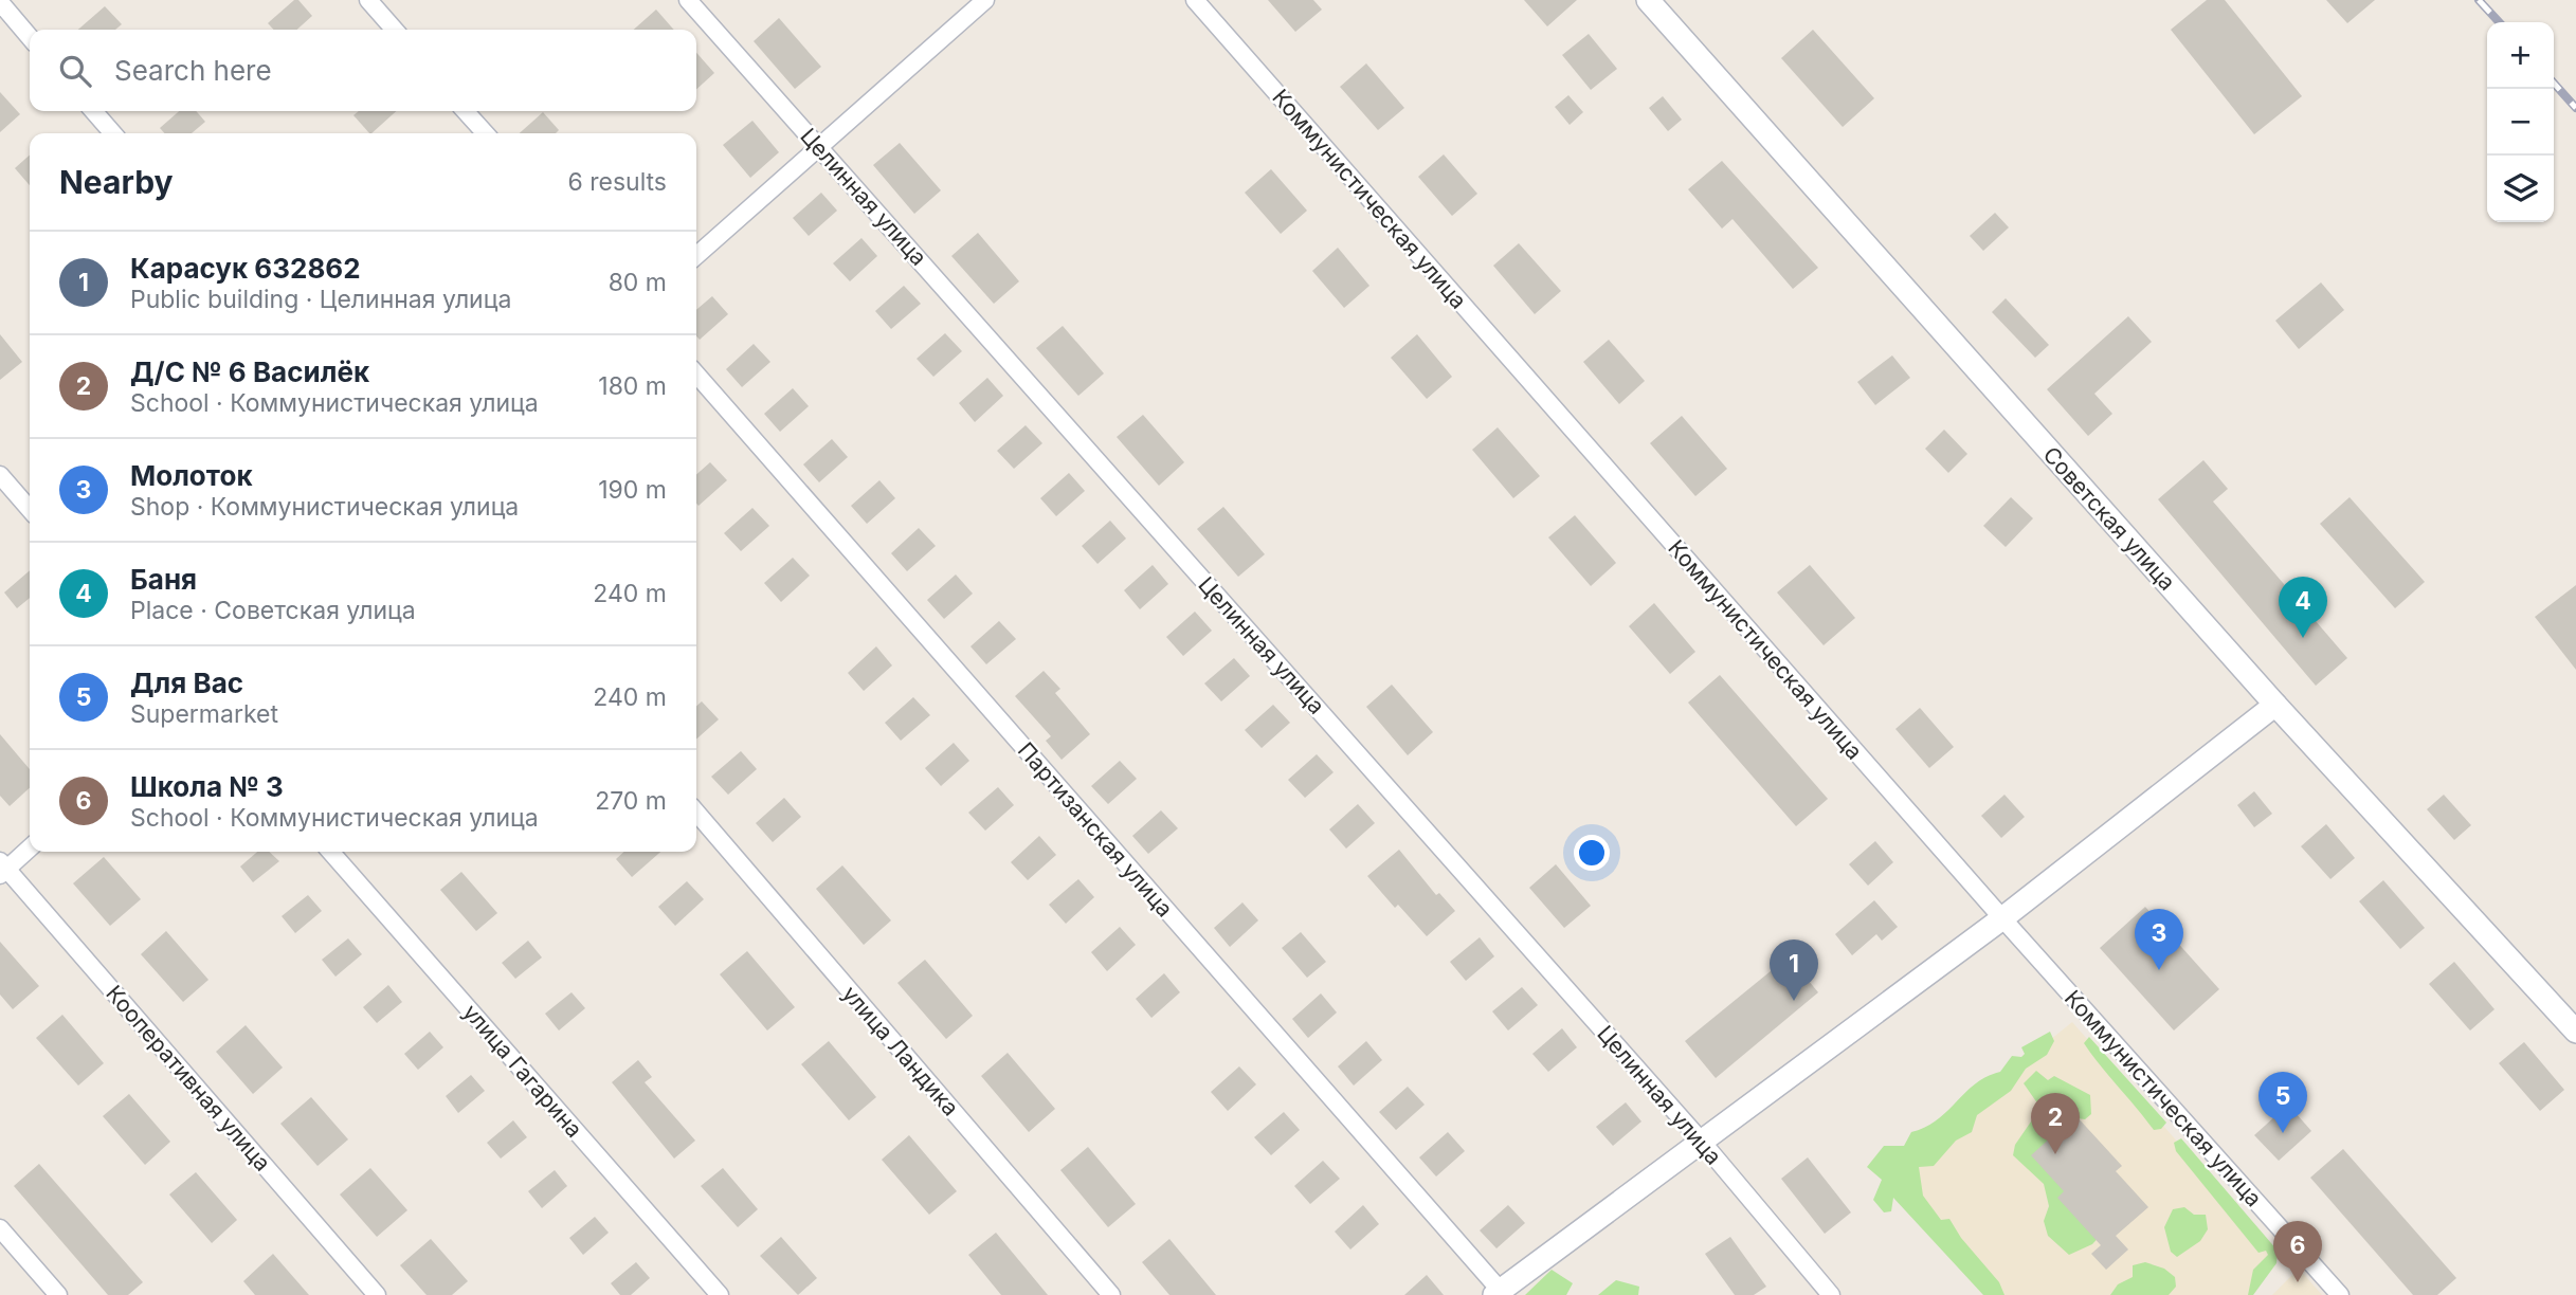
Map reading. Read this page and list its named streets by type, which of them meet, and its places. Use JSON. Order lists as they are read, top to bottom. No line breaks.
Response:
{"streets":{"street":["Целинная улица","Коммунистическая улица","Советская улица","Партизанская улица","улица Ландика","улица Гагарина","Кооперативная улица"]},"page":{"map_buttons":["+","−"],"search":"Search here","heading":["Nearby","6 results"],"list":[{"mark":"1","name":"Карасук 632862","note":"Public building · Целинная улица","value":"80 m"},{"mark":"2","name":"Д/С № 6 Василёк","note":"School · Коммунистическая улица","value":"180 m"},{"mark":"3","name":"Молоток","note":"Shop · Коммунистическая улица","value":"190 m"},{"mark":"4","name":"Баня","note":"Place · Советская улица","value":"240 m"},{"mark":"5","name":"Для Вас","note":"Supermarket","value":"240 m"},{"mark":"6","name":"Школа № 3","note":"School · Коммунистическая улица","value":"270 m"}],"pins":["4","3","1","5","2","6"]}}
